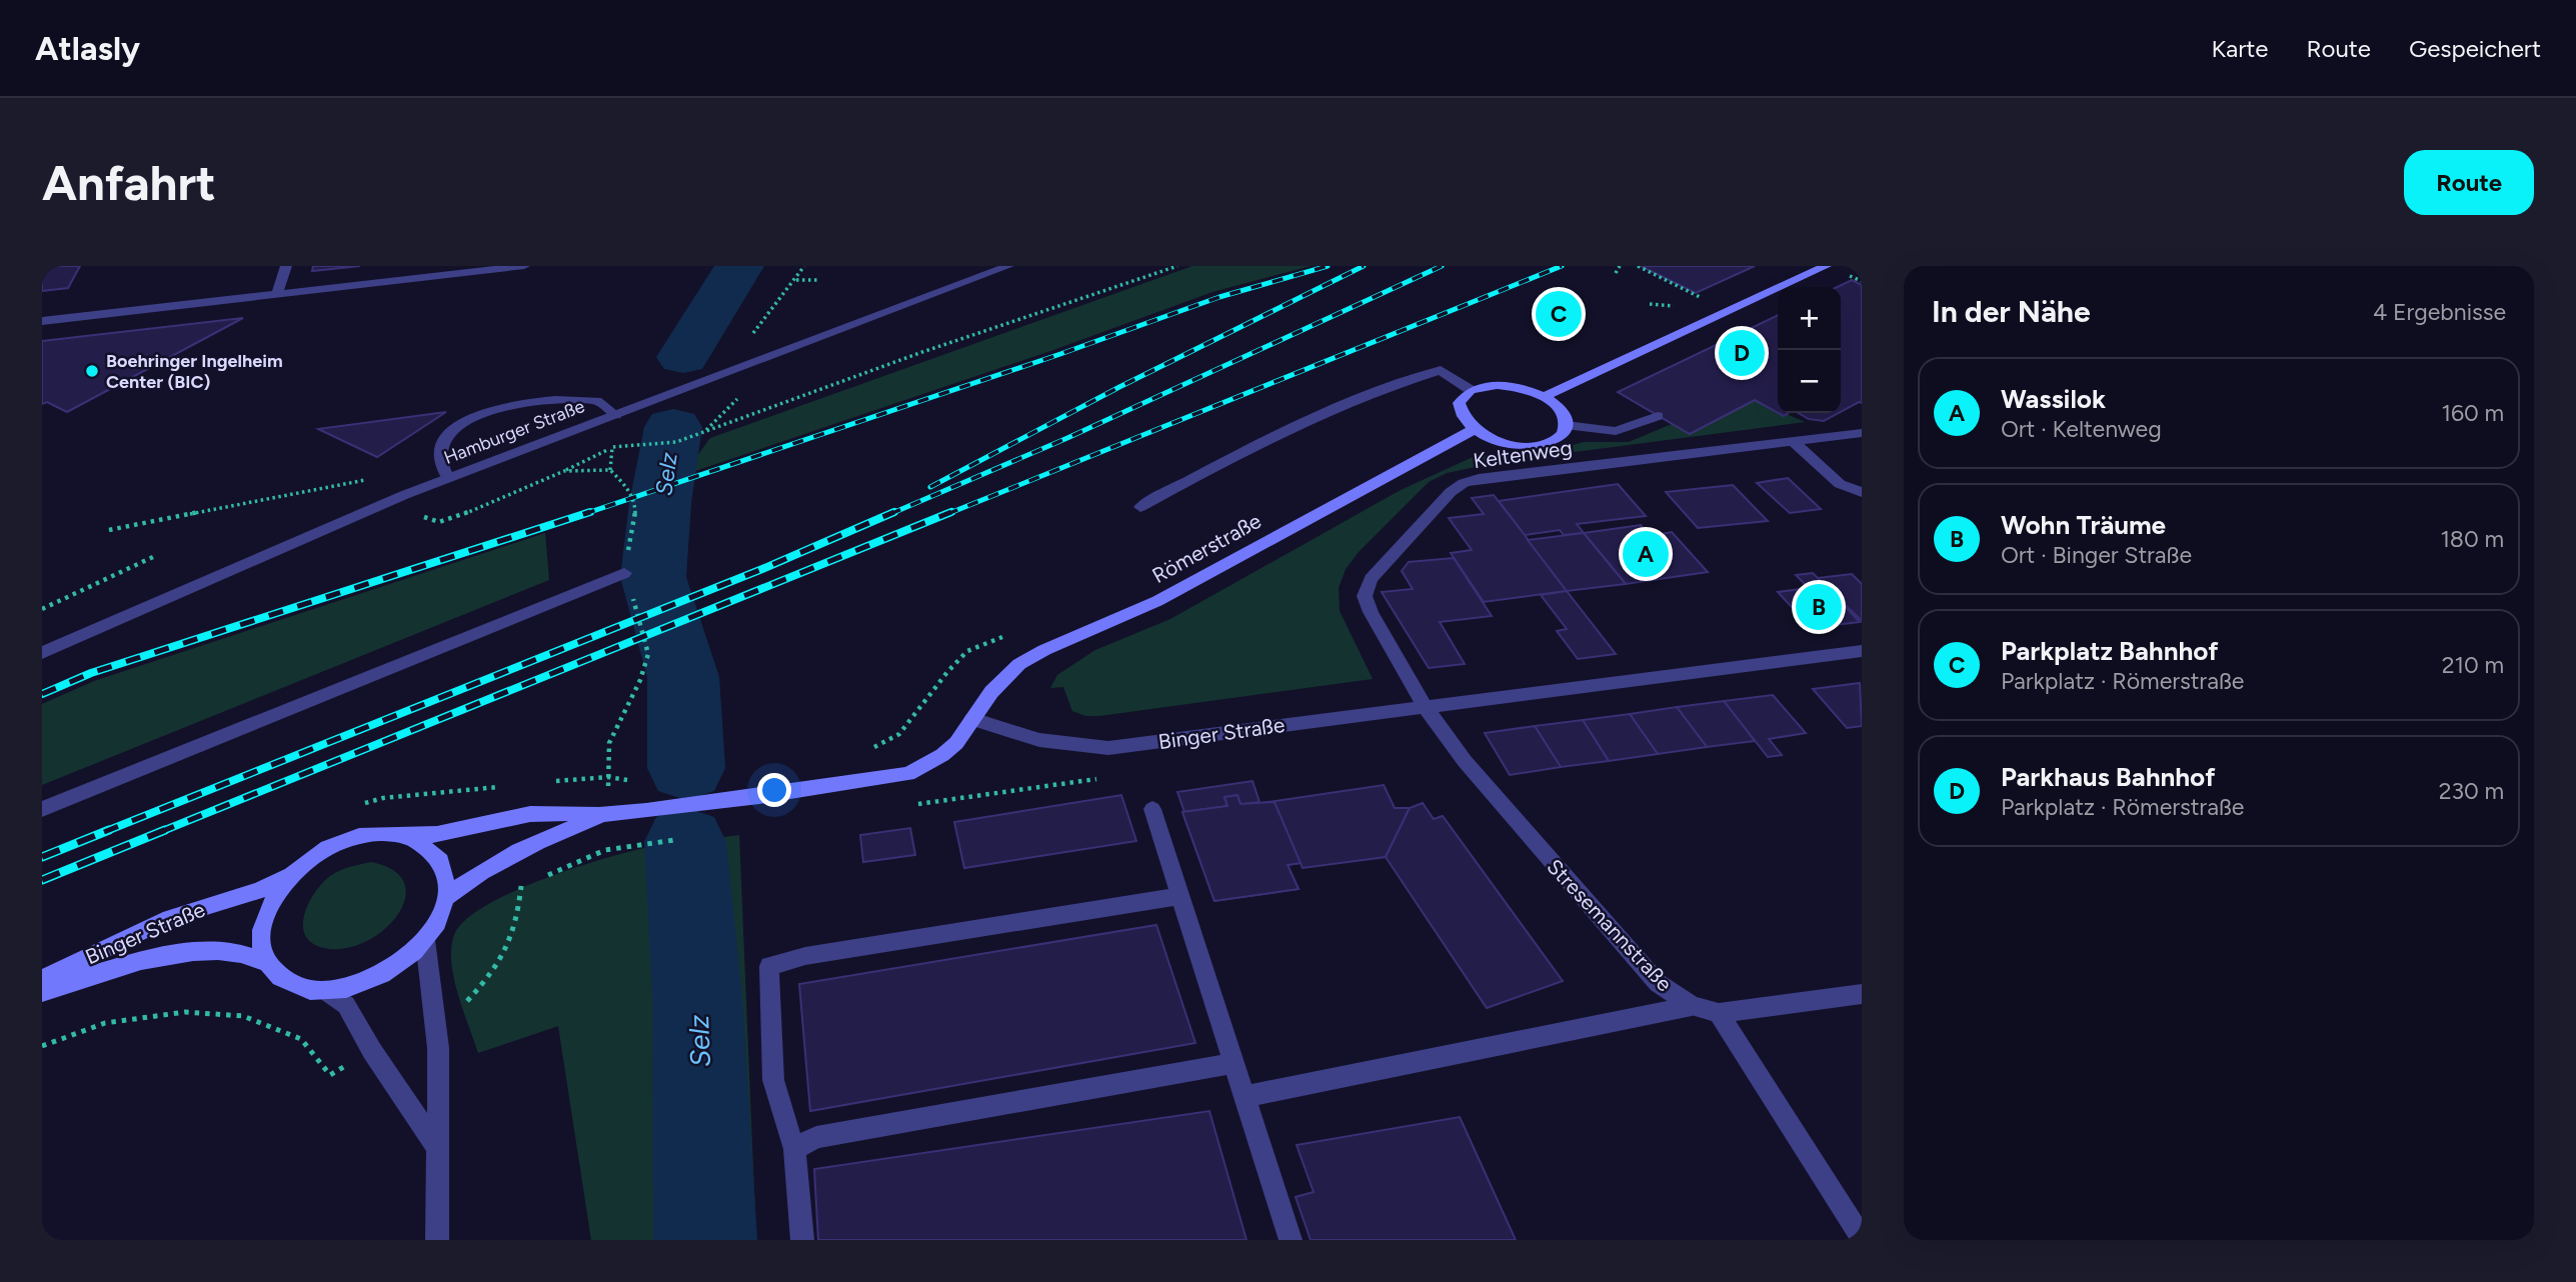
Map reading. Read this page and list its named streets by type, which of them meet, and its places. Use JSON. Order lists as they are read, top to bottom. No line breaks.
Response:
{"streets":{"main road":["Römerstraße","Binger Straße"],"street":["Hamburger Straße","Keltenweg","Stresemannstraße"]},"crossings":[["Keltenweg","Binger Straße"],["Keltenweg","Stresemannstraße"],["Römerstraße","Binger Straße"],["Binger Straße","Stresemannstraße"]],"water":["Selz"],"places":["Boehringer Ingelheim Center (BIC)"],"page":{"header":"Atlasly","nav":["Karte","Route","Gespeichert"],"buttons":"Route","title":"Anfahrt","heading":["In der Nähe","4 Ergebnisse"],"map_buttons":["+","−"],"pins":["C","D","A","B"],"list":[{"mark":"A","name":"Wassilok","note":"Ort · Keltenweg","value":"160 m"},{"mark":"B","name":"Wohn Träume","note":"Ort · Binger Straße","value":"180 m"},{"mark":"C","name":"Parkplatz Bahnhof","note":"Parkplatz · Römerstraße","value":"210 m"},{"mark":"D","name":"Parkhaus Bahnhof","note":"Parkplatz · Römerstraße","value":"230 m"}]}}
